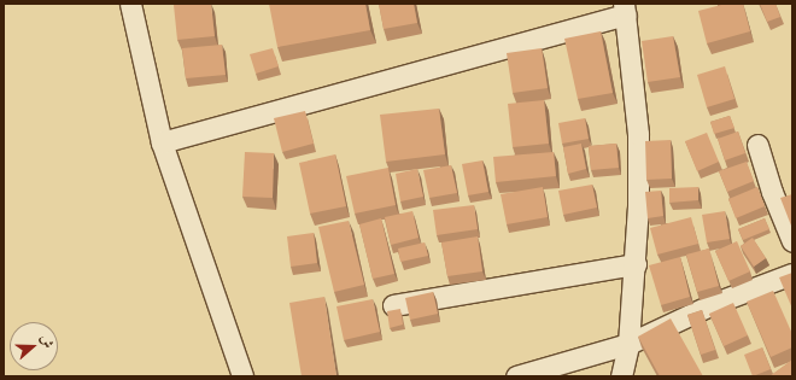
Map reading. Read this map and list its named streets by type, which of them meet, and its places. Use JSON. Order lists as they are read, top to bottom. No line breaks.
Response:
{"north":"right"}
